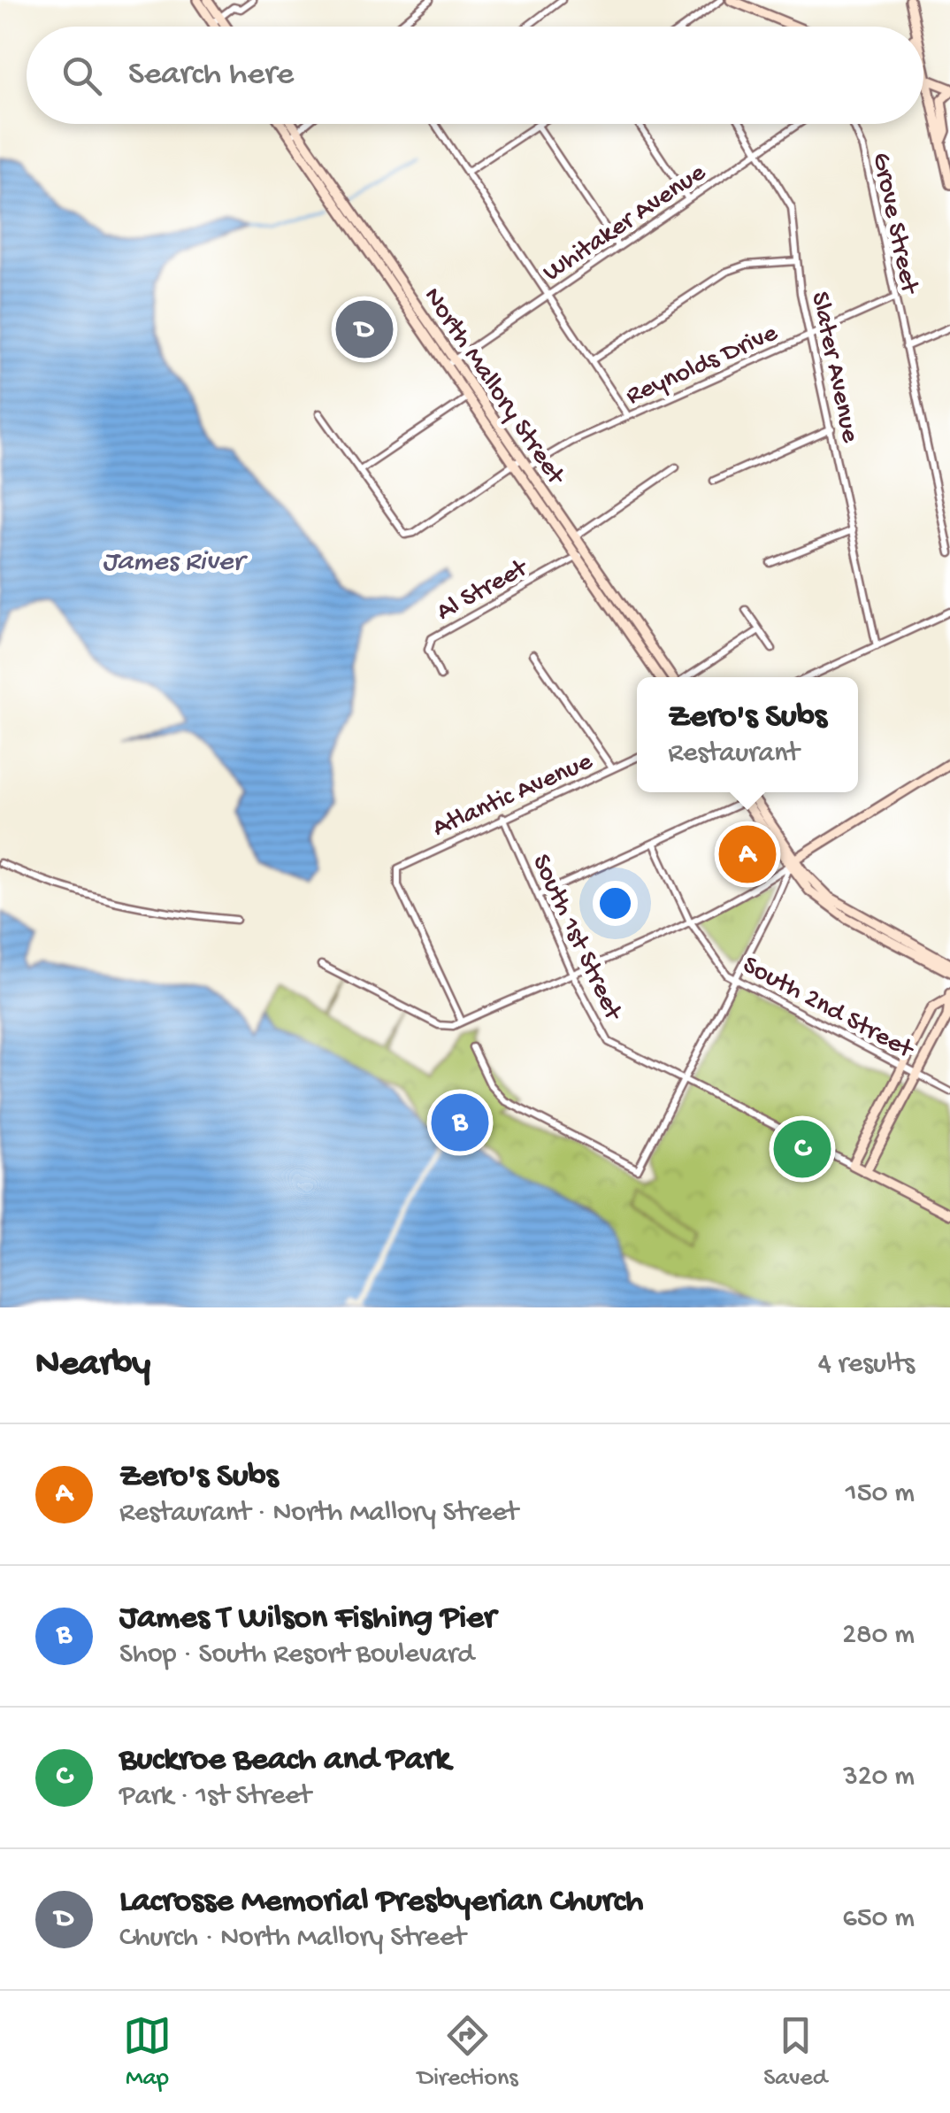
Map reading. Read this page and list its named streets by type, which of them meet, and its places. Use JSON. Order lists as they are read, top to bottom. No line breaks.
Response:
{"streets":{"main road":["North Mallory Street"],"street":["Whitaker Avenue","Grove Street","Reynolds Drive","Slater Avenue","Al Street","Atlantic Avenue","South 1st Street","South 2nd Street"]},"crossings":[["Whitaker Avenue","Slater Avenue"],["Whitaker Avenue","North Mallory Street"],["Grove Street","Reynolds Drive"],["Reynolds Drive","Slater Avenue"],["Reynolds Drive","North Mallory Street"],["North Mallory Street","Al Street"],["Atlantic Avenue","South 1st Street"]],"water":["James River"],"page":{"search":"Search here","pins":["D","A","B","C"],"popup":["Zero's Subs","Restaurant"],"heading":["Nearby","4 results"],"list":[{"mark":"A","name":"Zero's Subs","note":"Restaurant · North Mallory Street","value":"150 m"},{"mark":"B","name":"James T Wilson Fishing Pier","note":"Shop · South Resort Boulevard","value":"280 m"},{"mark":"C","name":"Buckroe Beach and Park","note":"Park · 1st Street","value":"320 m"},{"mark":"D","name":"Lacrosse Memorial Presbyerian Church","note":"Church · North Mallory Street","value":"650 m"}],"nav":["Map","Directions","Saved"]}}
